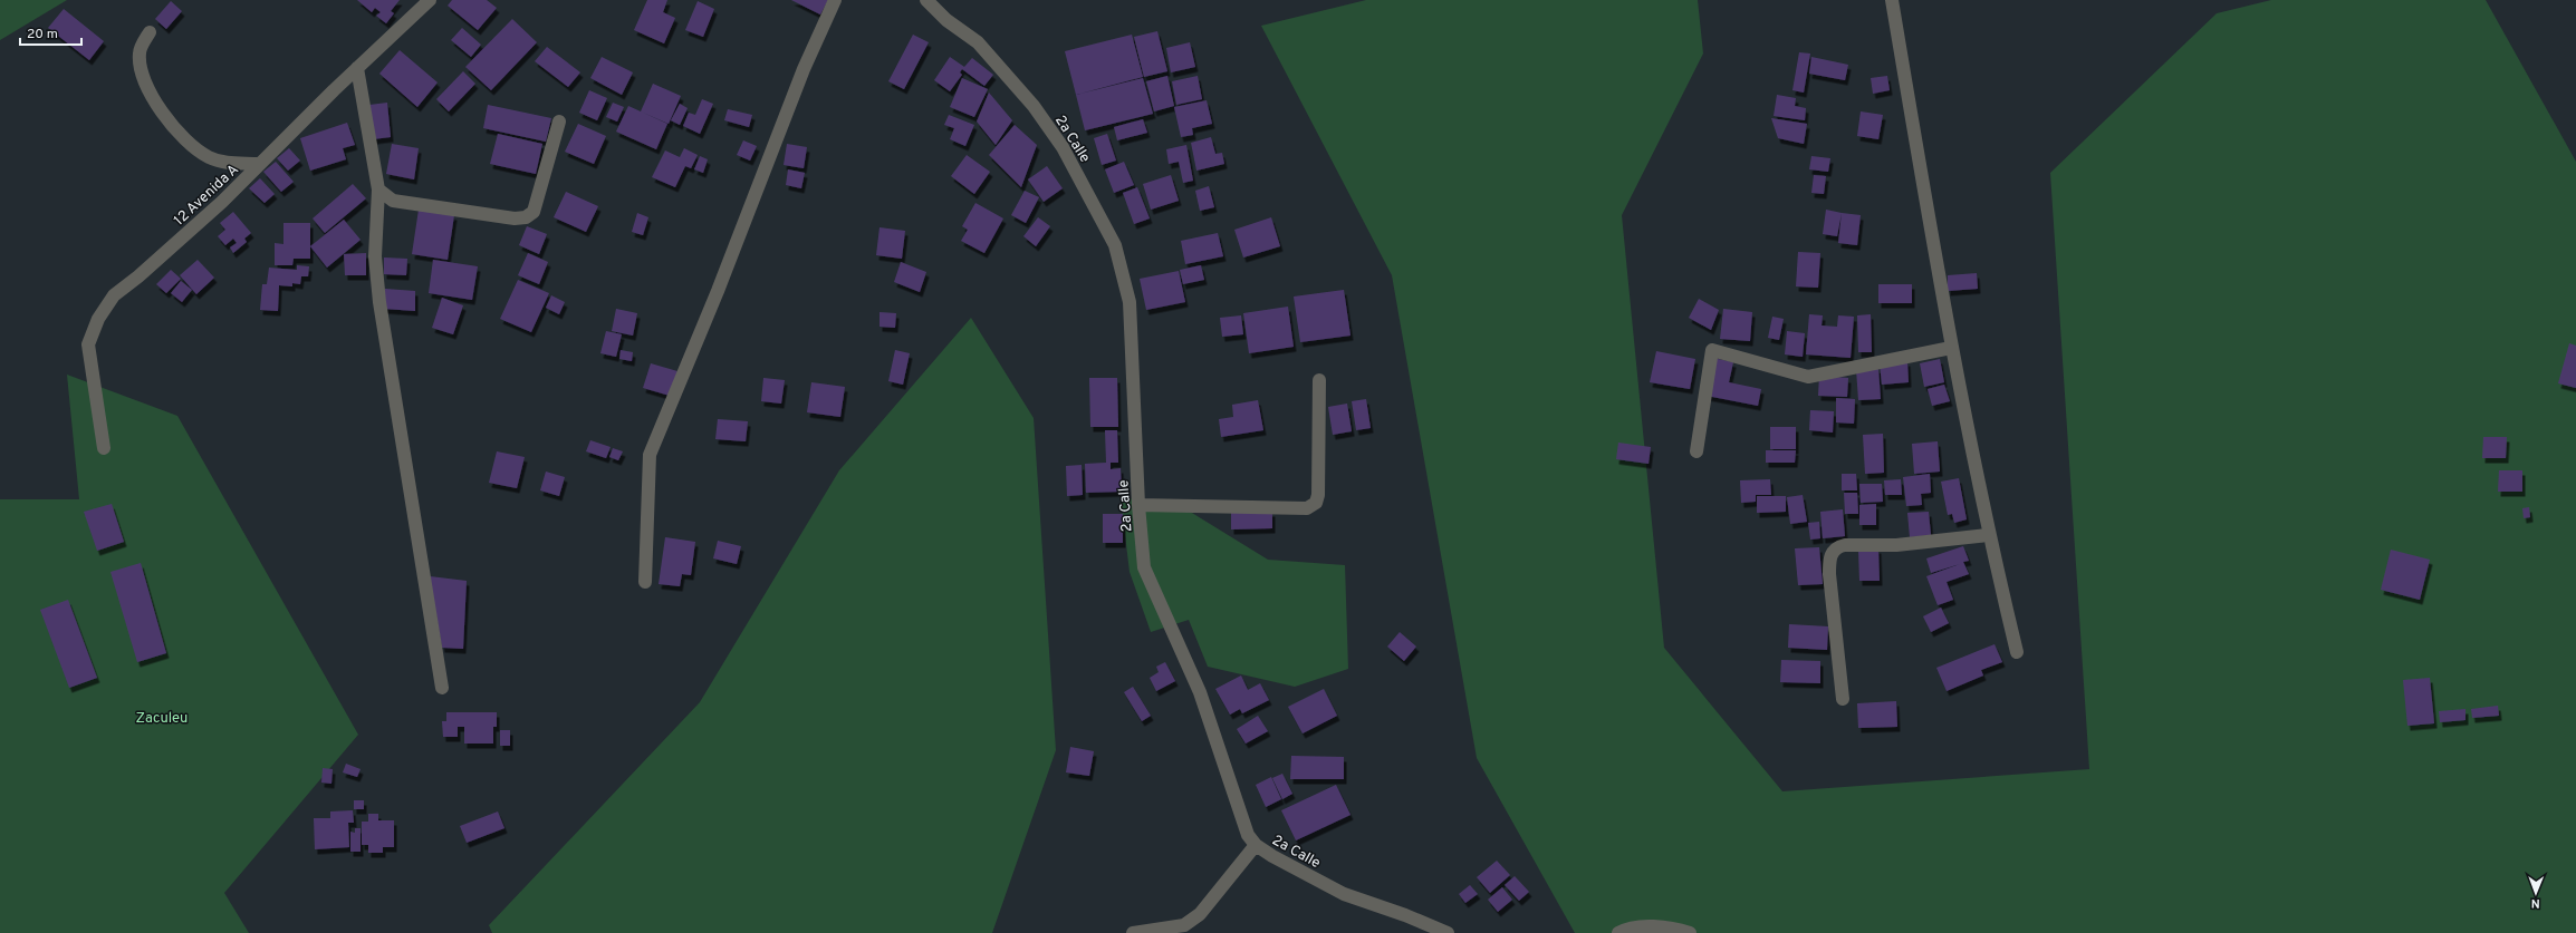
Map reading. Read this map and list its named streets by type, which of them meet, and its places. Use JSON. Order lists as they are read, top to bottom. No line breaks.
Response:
{"streets":{"street":["2a Calle","12 Avenida A"]},"parks":["Zaculeu"],"scale_bar":"20 m","north":"bottom"}
